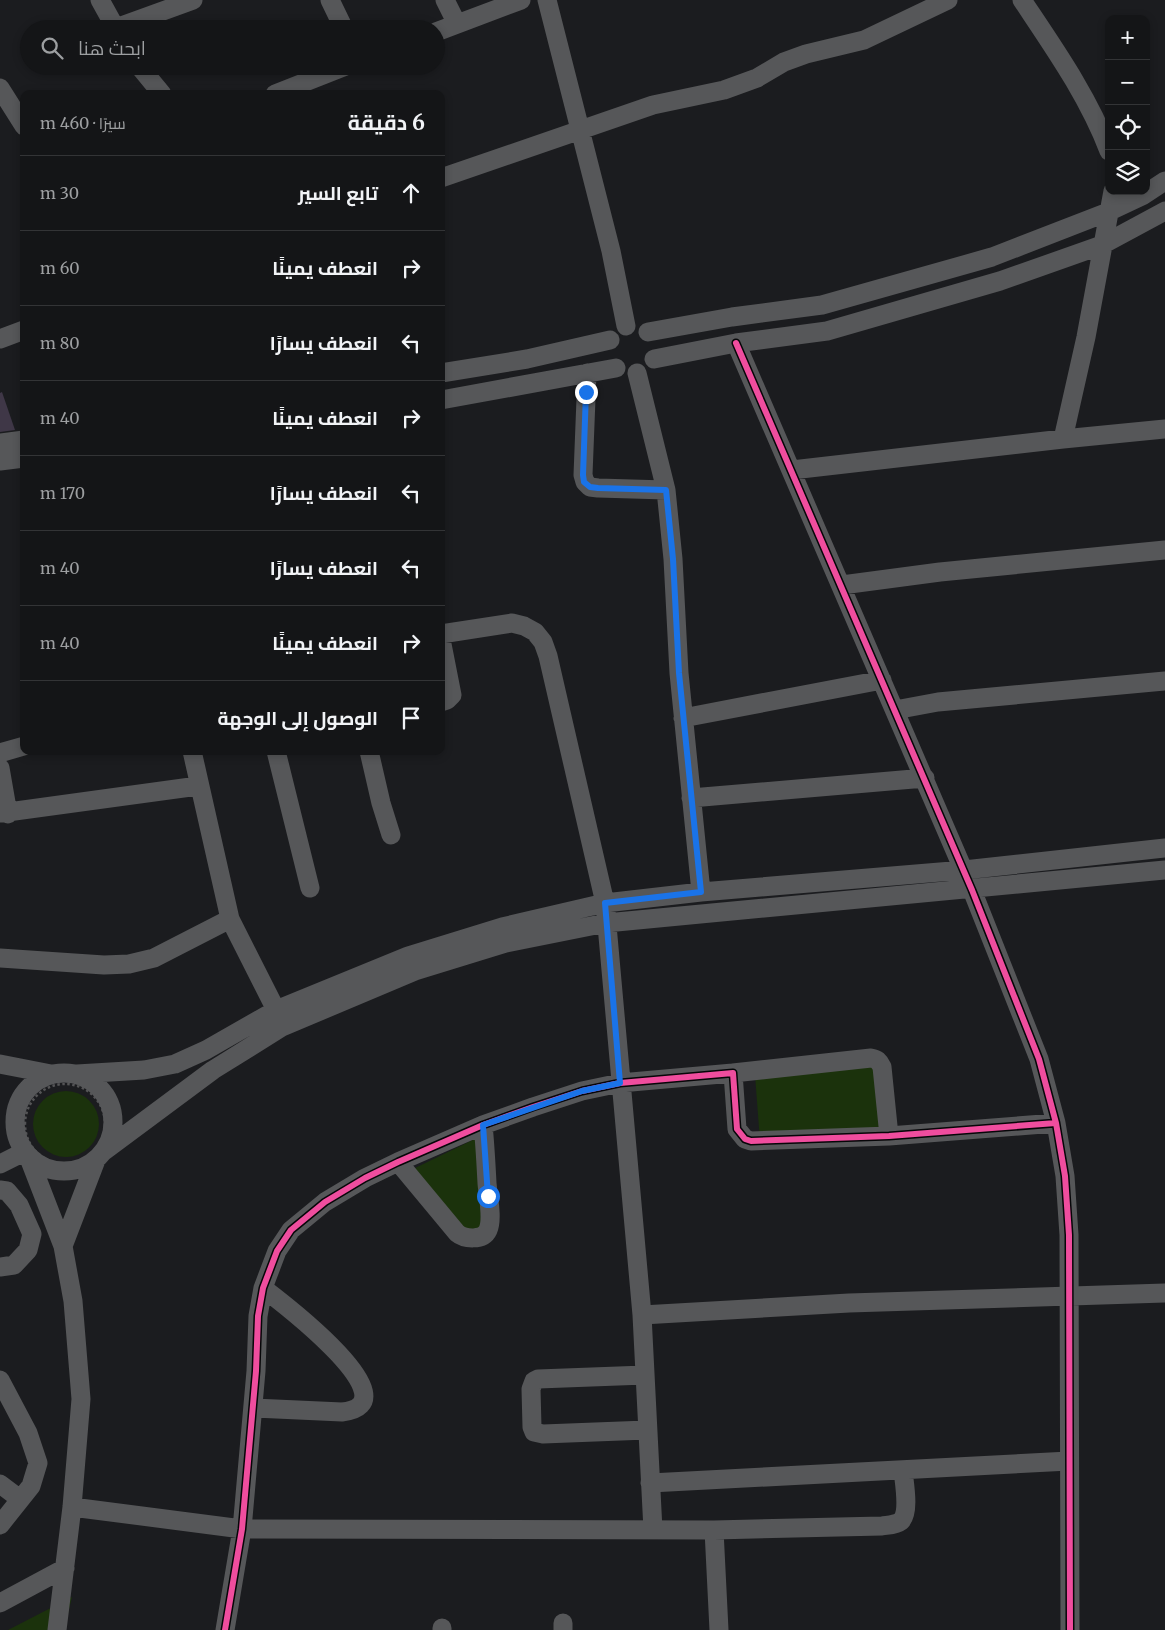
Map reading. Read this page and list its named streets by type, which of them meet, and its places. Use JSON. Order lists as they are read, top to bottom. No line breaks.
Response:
{"page":{"map_buttons":["+","−"],"search":"ابحث هنا","heading":["6 دقيقة","سيرًا · 460 m"],"list":[["تابع السير","30 m"],["انعطف يمينًا","60 m"],["انعطف يسارًا","80 m"],["انعطف يمينًا","40 m"],["انعطف يسارًا","170 m"],["انعطف يسارًا","40 m"],["انعطف يمينًا","40 m"],"الوصول إلى الوجهة"]}}
